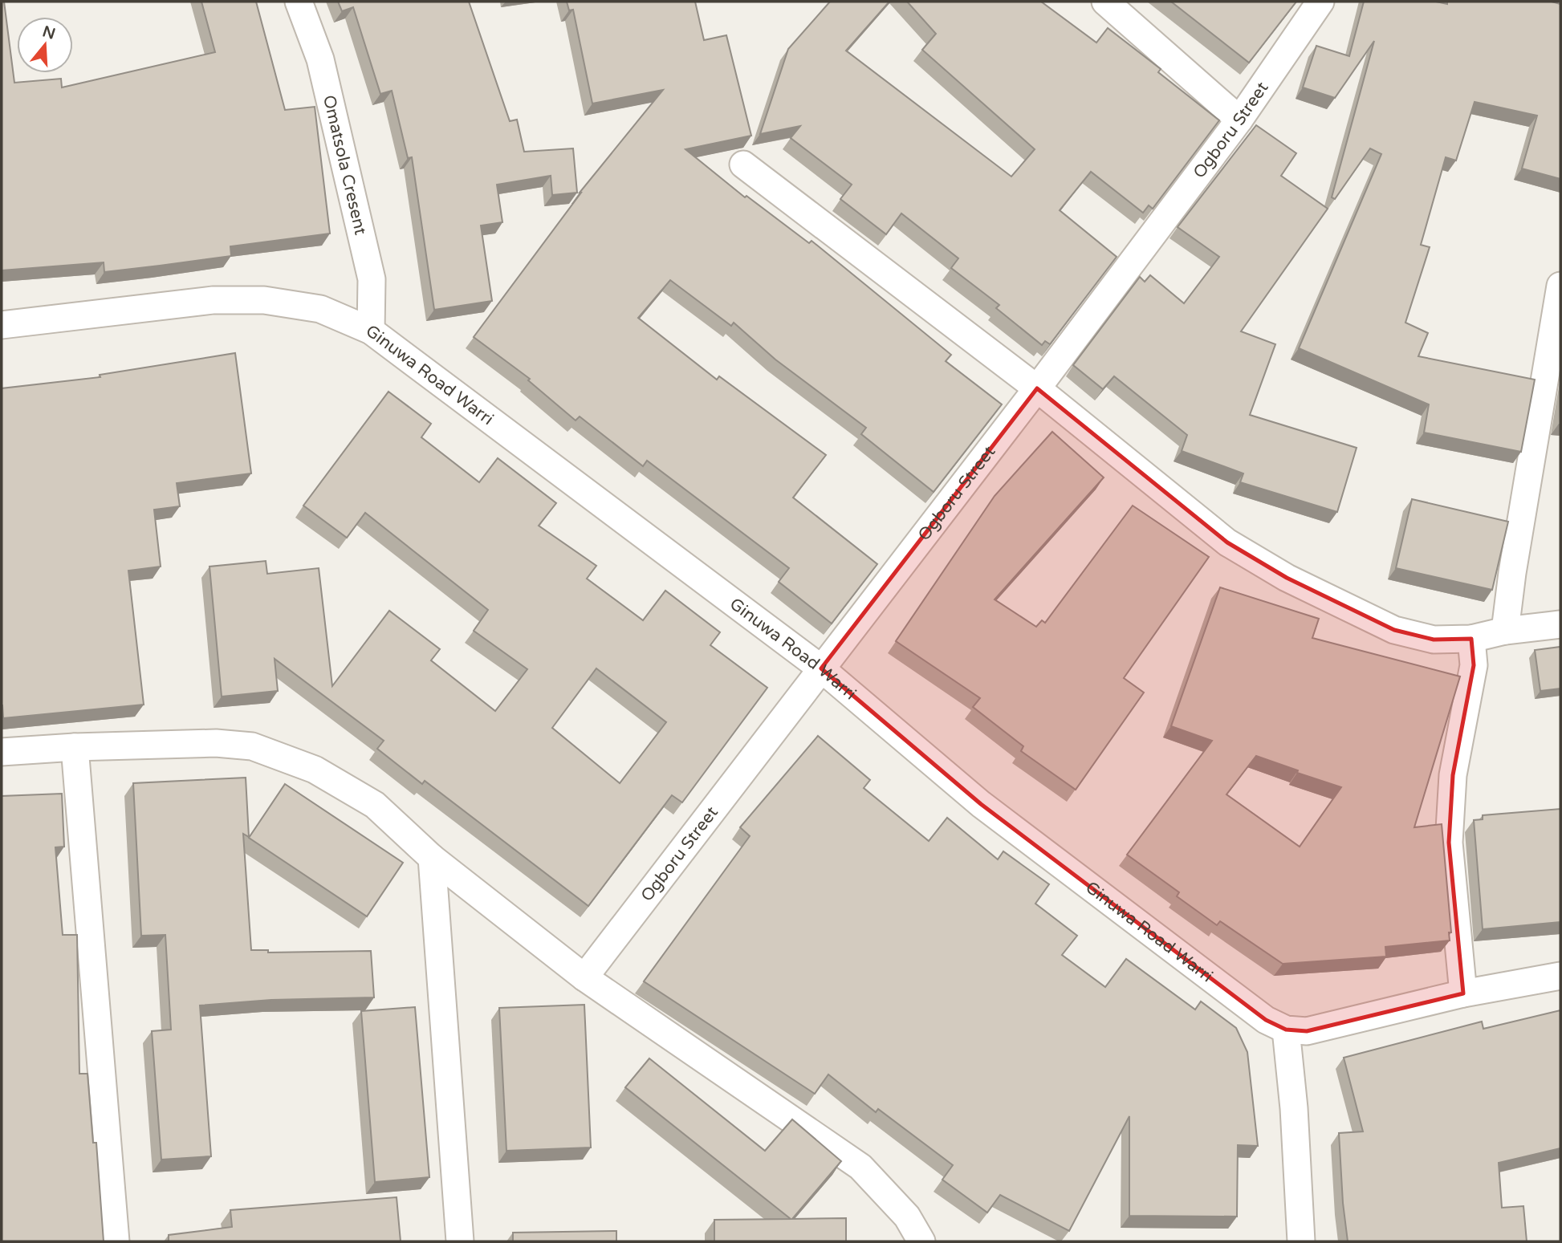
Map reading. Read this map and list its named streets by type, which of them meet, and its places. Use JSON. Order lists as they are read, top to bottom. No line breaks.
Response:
{"streets":{"street":["Ogboru Street","Omatsola Cresent","Ginuwa Road Warri"]},"crossings":[["Ogboru Street","Ginuwa Road Warri"],["Omatsola Cresent","Ginuwa Road Warri"]],"north":"top"}
